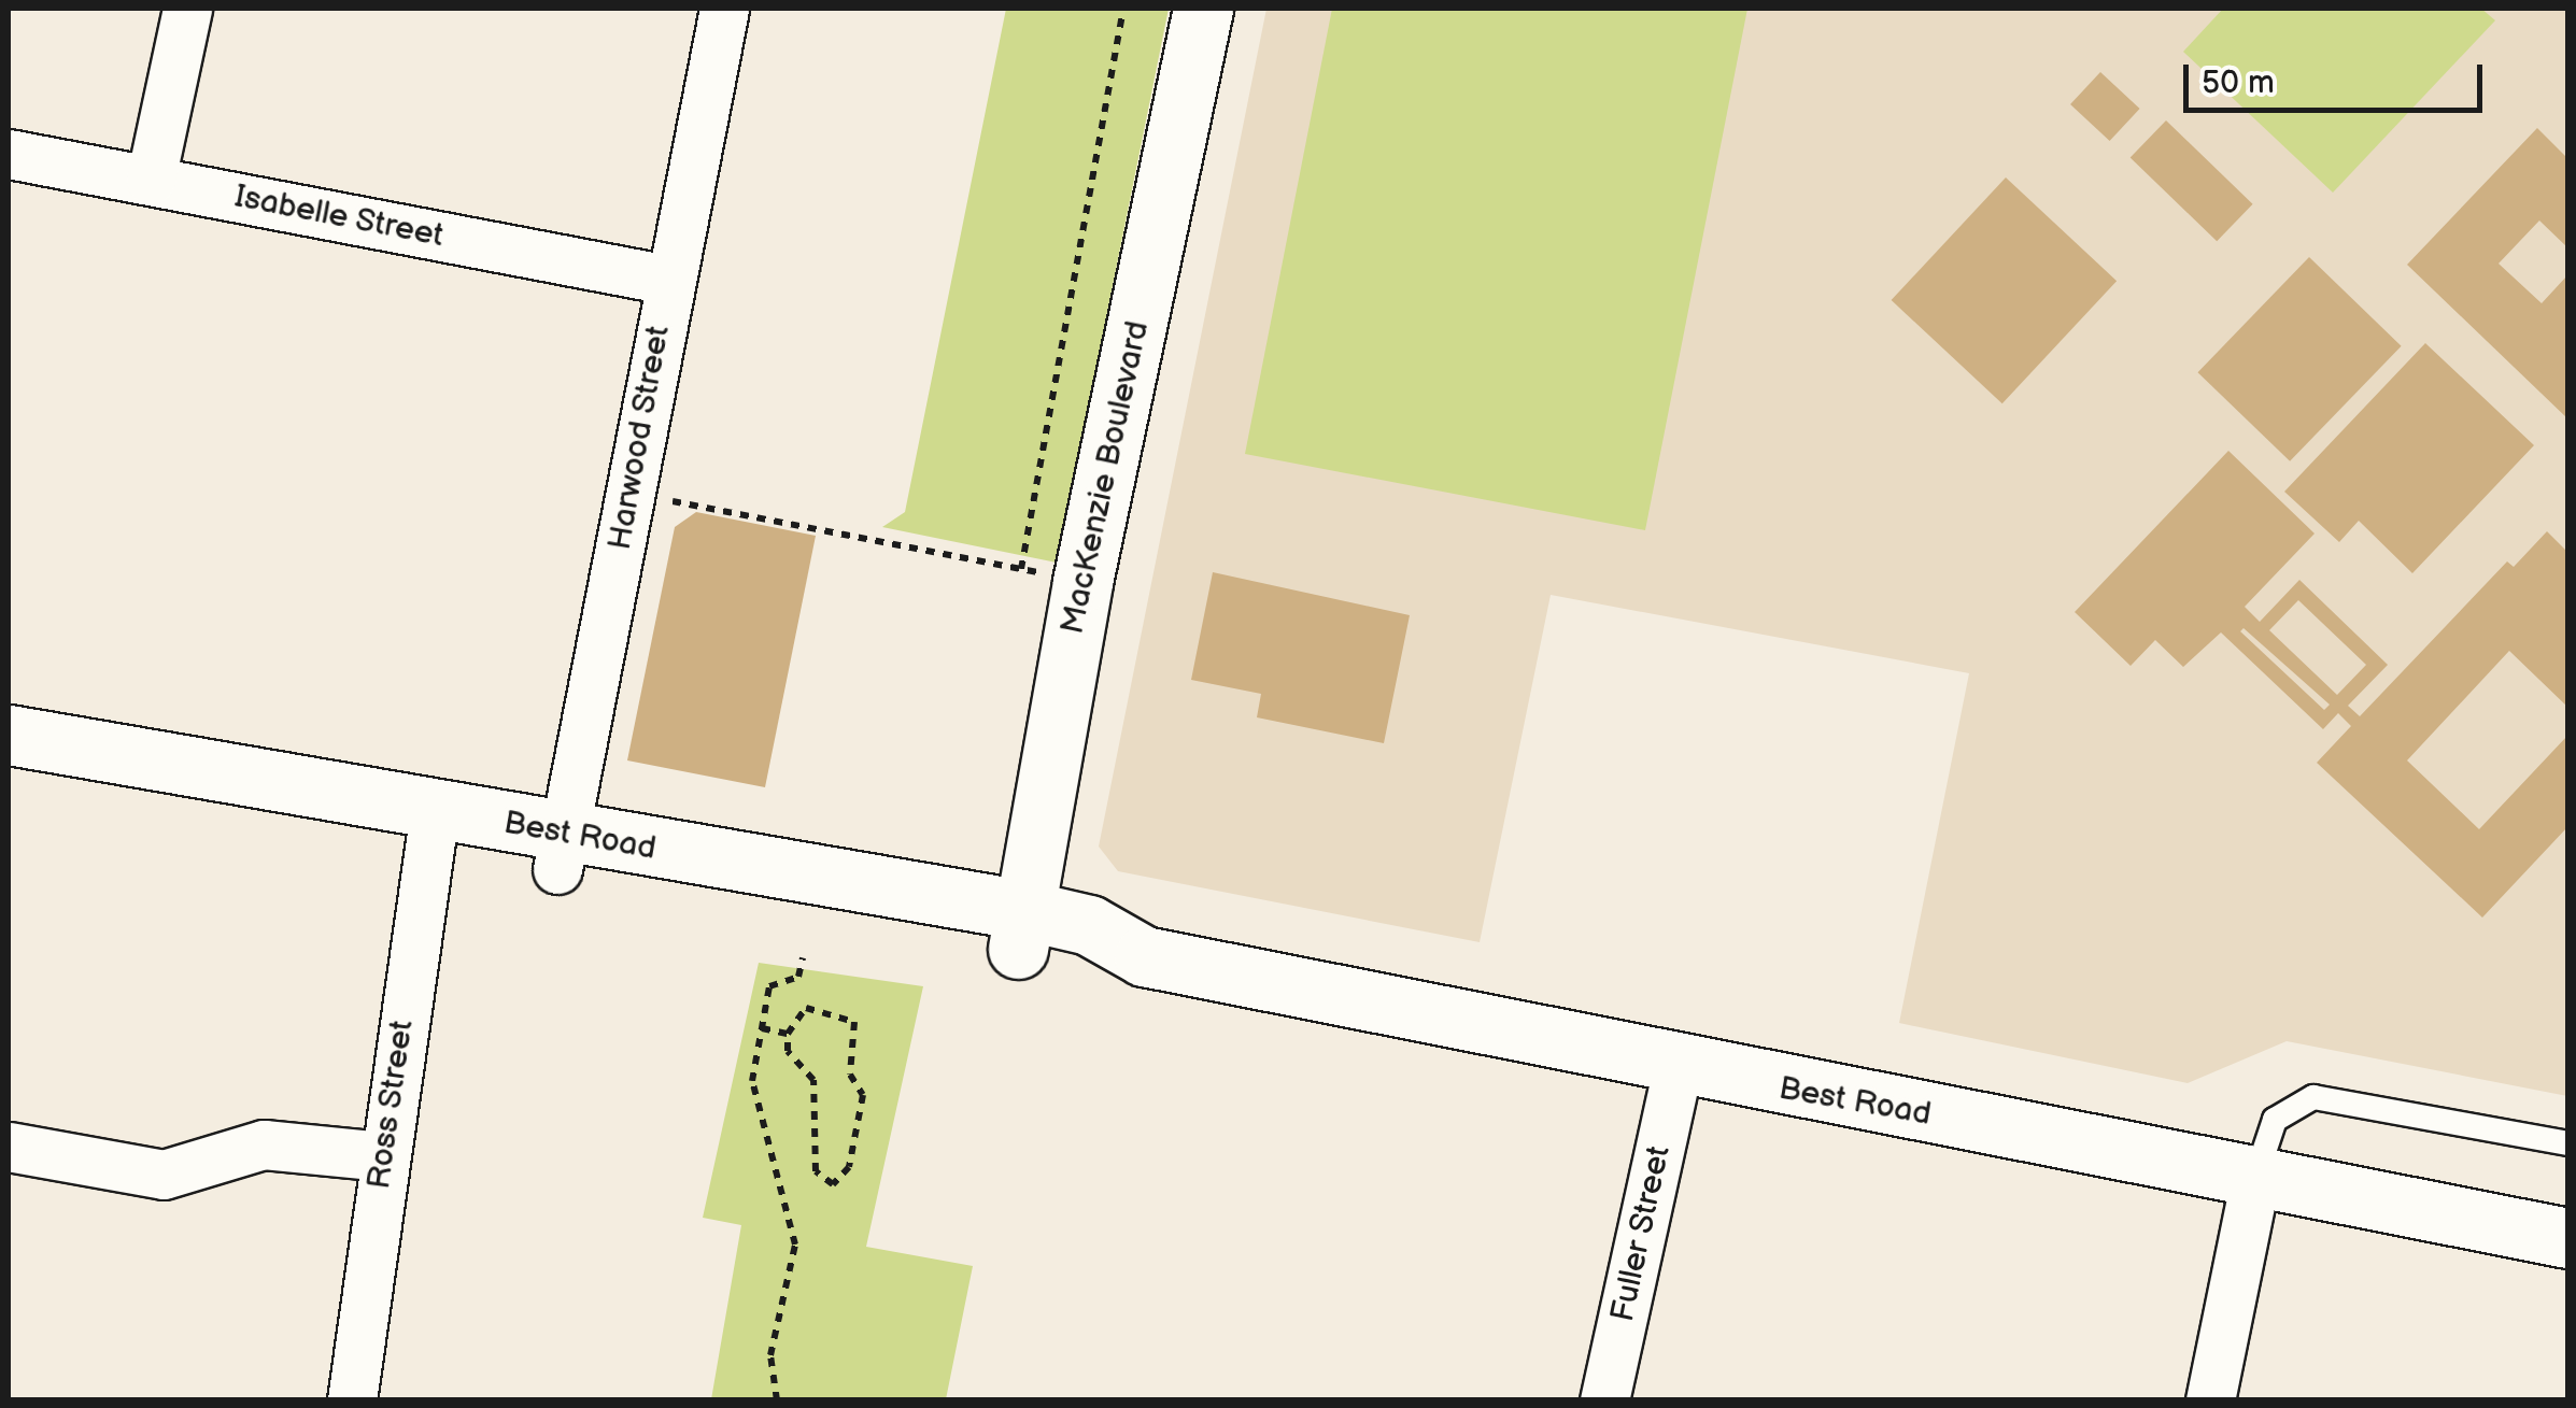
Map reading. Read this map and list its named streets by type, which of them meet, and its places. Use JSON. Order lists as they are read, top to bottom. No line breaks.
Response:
{"streets":{"main road":["MacKenzie Boulevard","Best Road"],"street":["Isabelle Street","Harwood Street","Ross Street","Fuller Street"]},"crossings":[["Isabelle Street","Harwood Street"],["Harwood Street","Best Road"],["MacKenzie Boulevard","Best Road"],["Best Road","Ross Street"],["Best Road","Fuller Street"]],"scale_bar":"50 m"}
